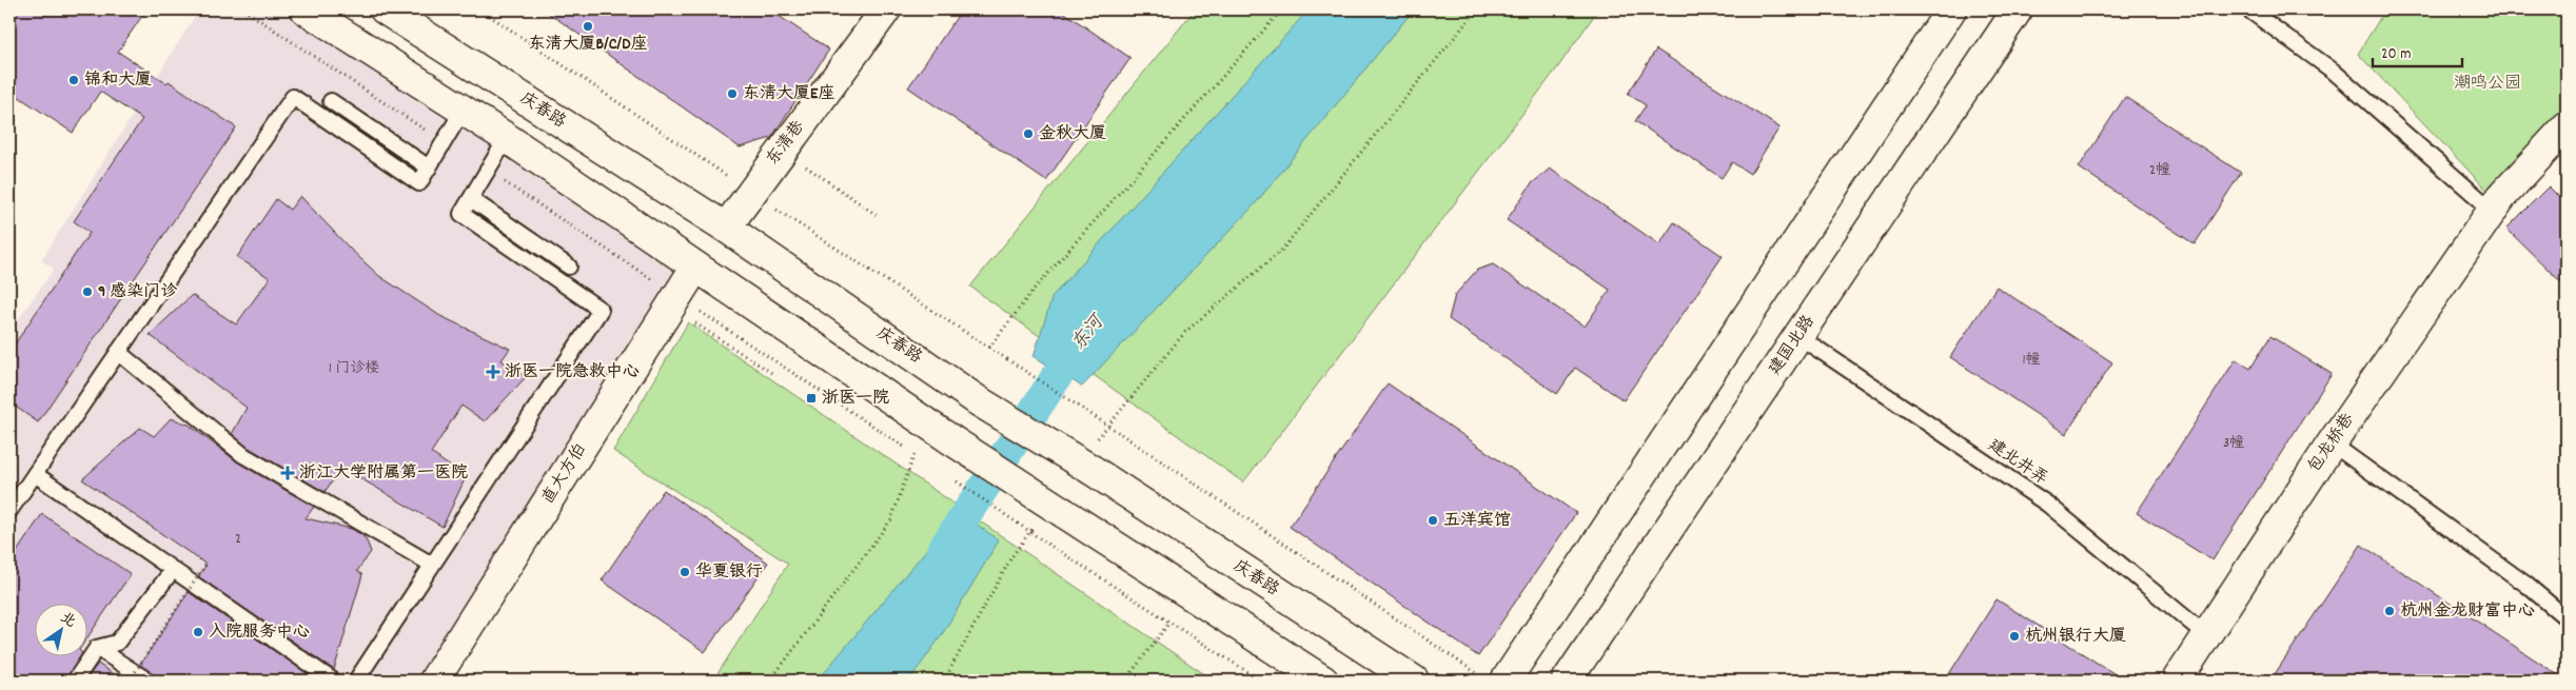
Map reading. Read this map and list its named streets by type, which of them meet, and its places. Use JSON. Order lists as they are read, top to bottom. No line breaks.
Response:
{"streets":{"main road":["庆春路","东清巷","建国北路","包龙桥巷","直大方伯"],"lane":["建北井弄"]},"crossings":[["庆春路","东清巷"],["建国北路","建北井弄"],["包龙桥巷","建北井弄"]],"water":["东河"],"parks":["潮鸣公园"],"places":{"other":["东清大厦B/C/D座","锦和大厦","东清大厦E座","金秋大厦","9 感染门诊","五洋宾馆","华夏银行","杭州金龙财富中心","入院服务中心","杭州银行大厦"],"health":["浙医一院急救中心","浙江大学附属第一医院"],"transit":["浙医一院"]},"house_numbers":["2幢","1幢","1 门诊楼","3幢","2"],"scale_bar":"20 m","north":"top right"}
